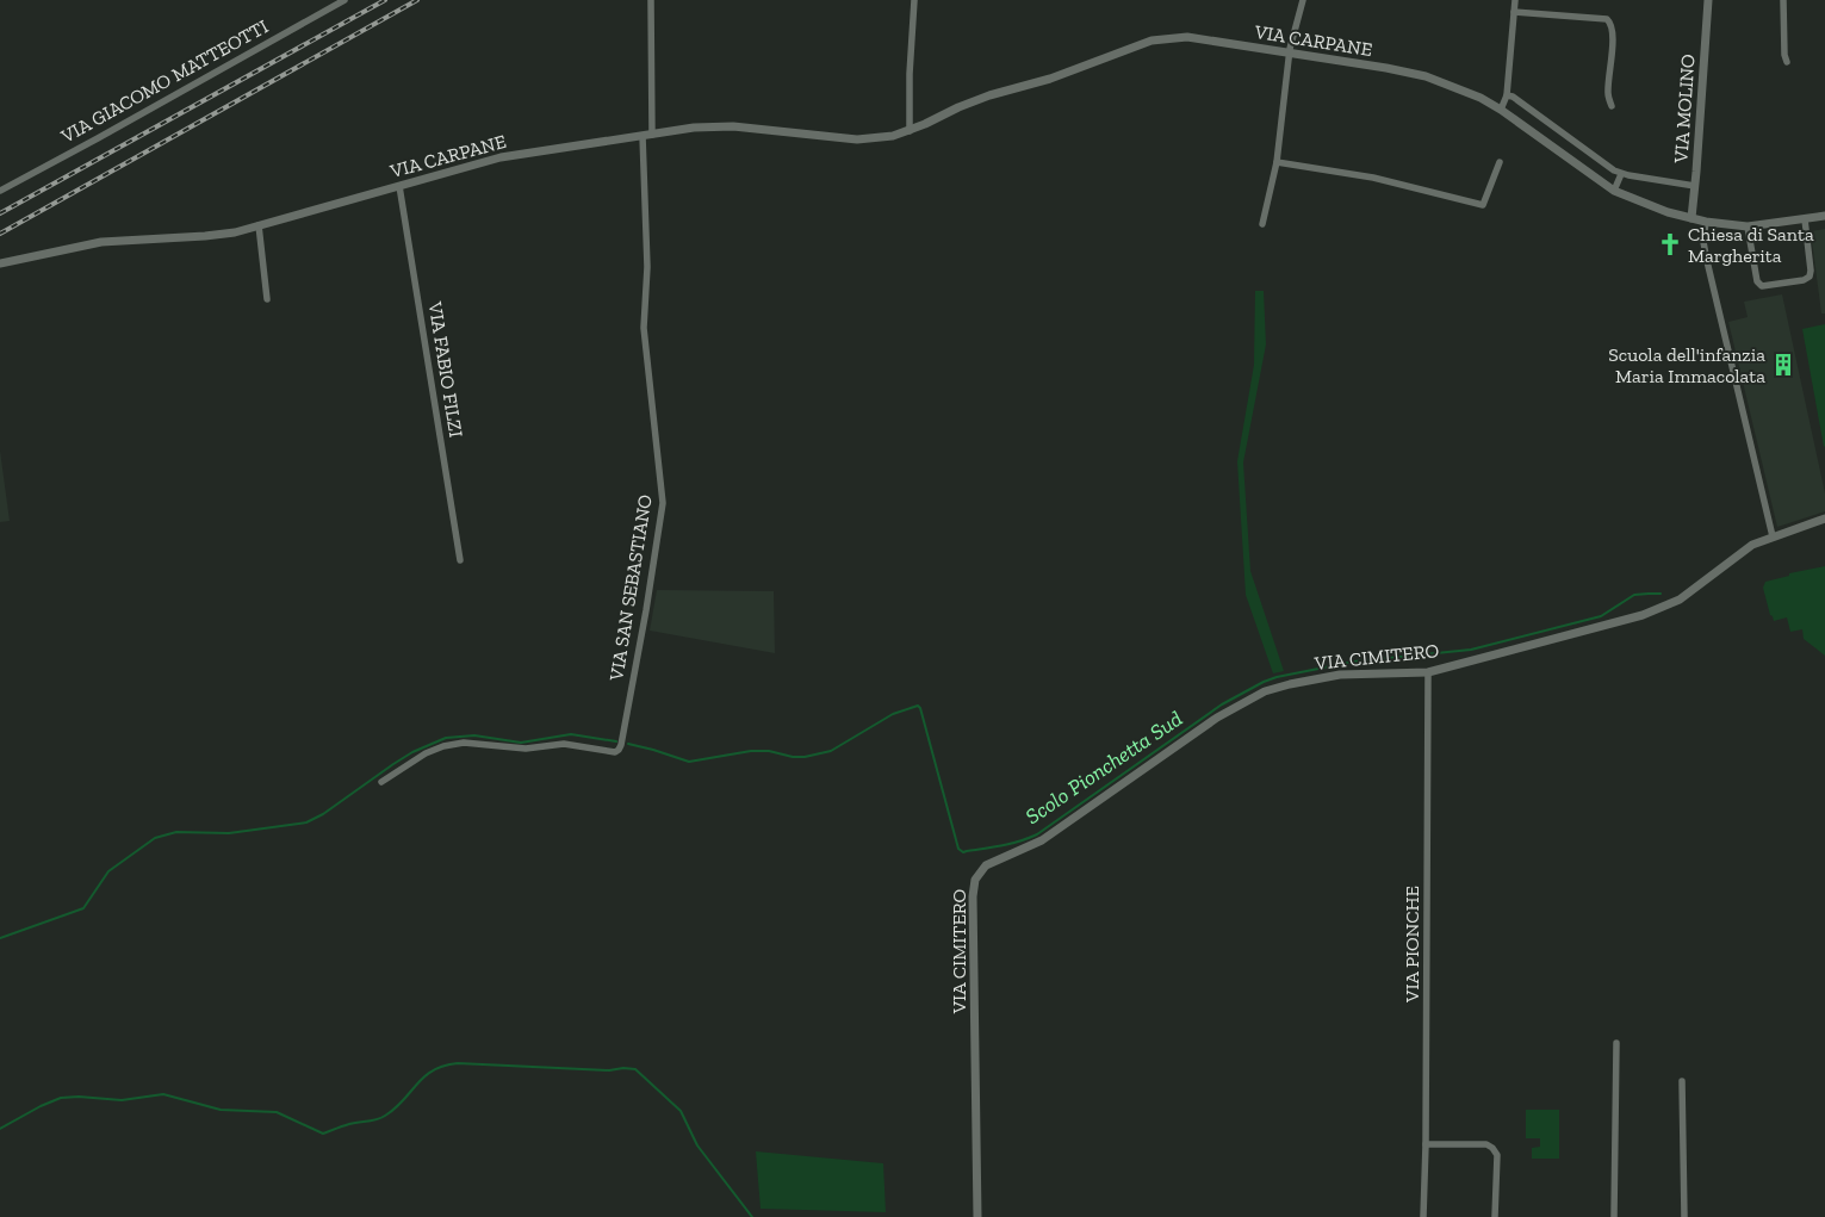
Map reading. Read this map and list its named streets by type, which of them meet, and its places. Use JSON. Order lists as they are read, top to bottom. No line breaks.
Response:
{"streets":{"street":["VIA CARPANE","VIA GIACOMO MATTEOTTI","VIA MOLINO","VIA FABIO FILZI","VIA SAN SEBASTIANO","VIA CIMITERO","VIA PIONCHE"]},"crossings":[["VIA CARPANE","VIA MOLINO"],["VIA CARPANE","VIA FABIO FILZI"],["VIA CARPANE","VIA SAN SEBASTIANO"],["VIA CIMITERO","VIA PIONCHE"]],"water":["Scolo Pionchetta Sud"],"places":{"church":["Chiesa di Santa Margherita"],"building":["Scuola dell'infanzia Maria Immacolata"]}}
